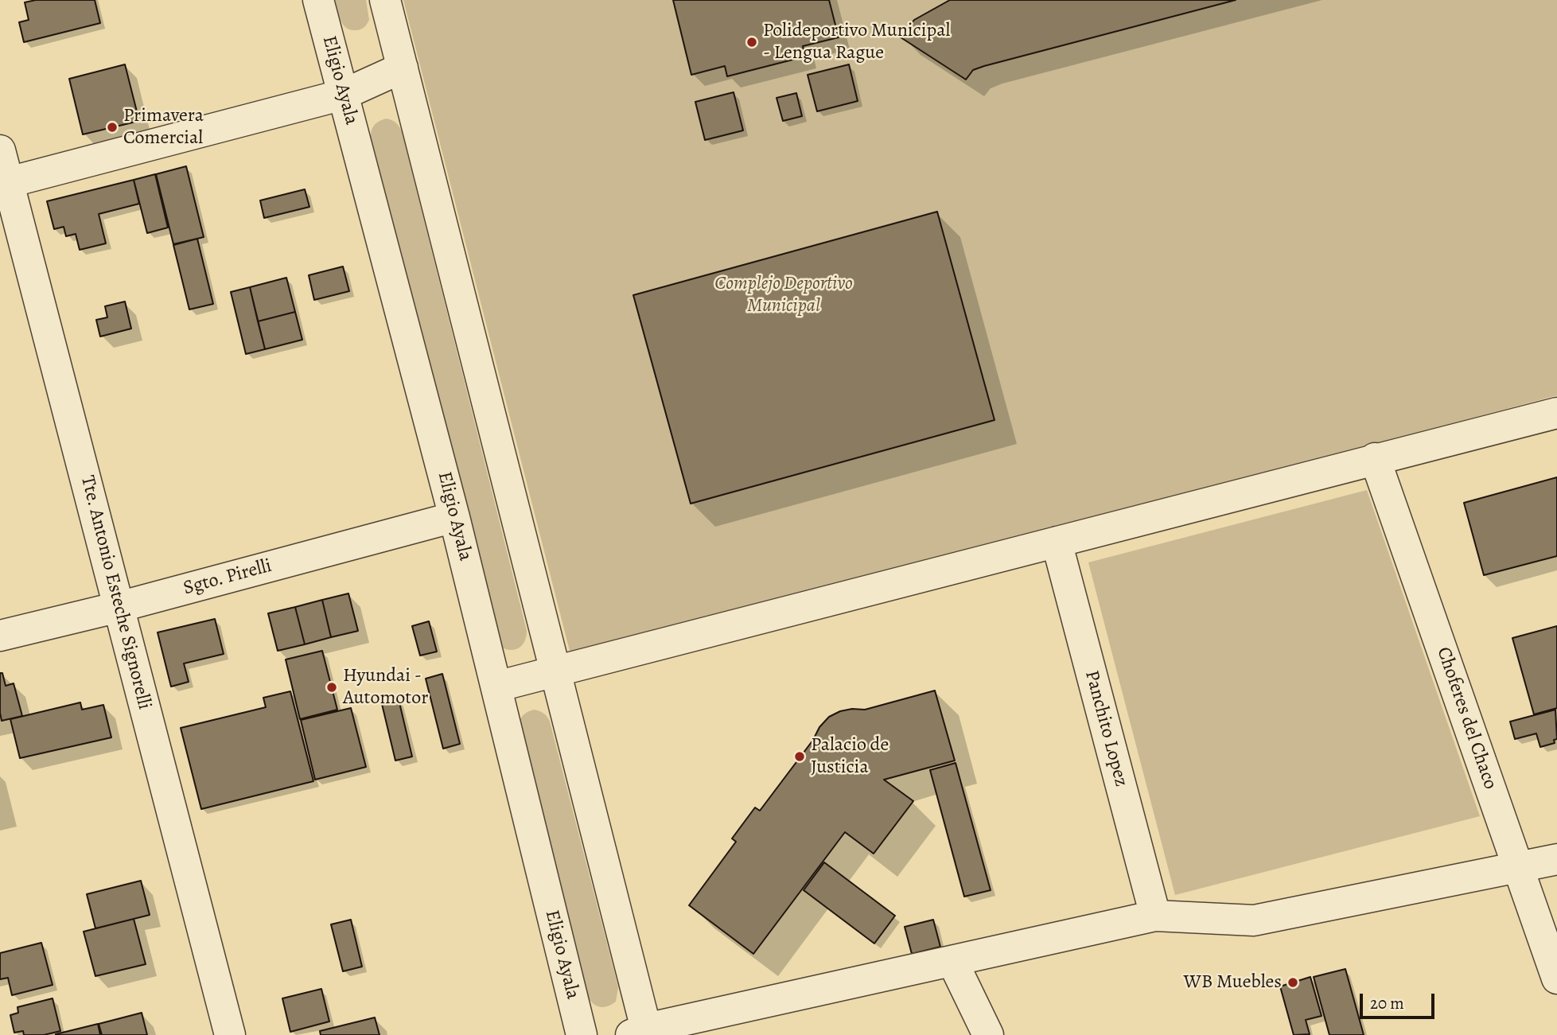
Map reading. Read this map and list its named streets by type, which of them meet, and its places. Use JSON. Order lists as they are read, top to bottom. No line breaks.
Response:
{"streets":{"street":["Eligio Ayala","Sgto. Pirelli","Tte. Antonio Esteche Signorelli","Choferes del Chaco","Panchito Lopez"]},"crossings":[["Eligio Ayala","Sgto. Pirelli"],["Sgto. Pirelli","Tte. Antonio Esteche Signorelli"]],"parks":["Complejo Deportivo Municipal"],"places":["Polideportivo Municipal - Lengua Rague","Primavera Comercial","Hyundai - Automotor","Palacio de Justicia","WB Muebles"],"scale_bar":"20 m"}
